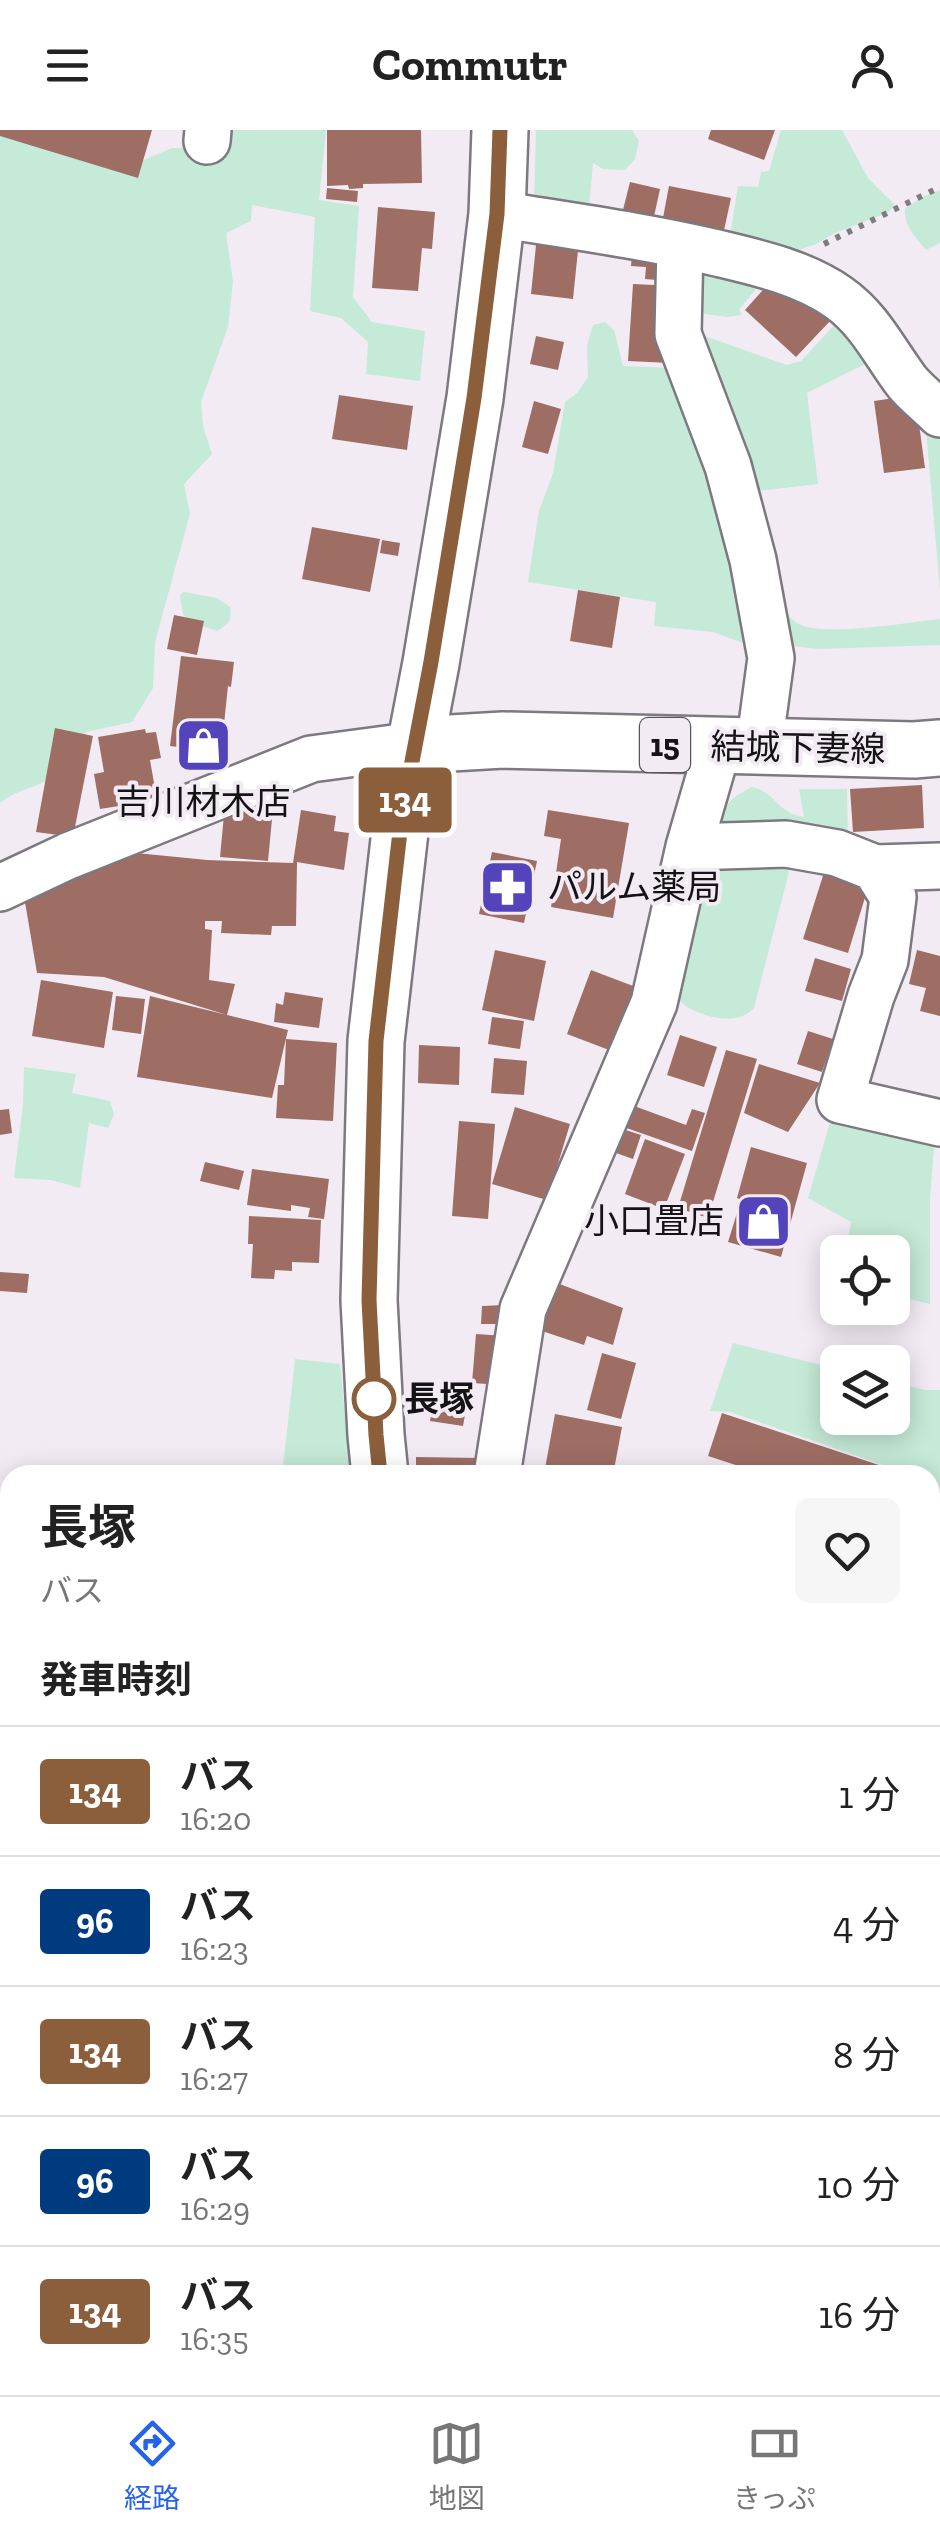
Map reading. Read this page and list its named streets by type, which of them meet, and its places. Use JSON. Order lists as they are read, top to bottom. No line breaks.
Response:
{"streets":{"main road":["15","結城下妻線"]},"places":{"shop":["吉川材木店","小口畳店"],"pharmacy":["パルム薬局"],"other":["長塚"]},"lines":["bus line 134"],"page":{"header":"Commutr","on_map":"134","heading":[["長塚","バス"],"発車時刻"],"list":[{"mark":"134","name":"バス","note":"16:20","value":"1 分"},{"mark":"96","name":"バス","note":"16:23","value":"4 分"},{"mark":"134","name":"バス","note":"16:27","value":"8 分"},{"mark":"96","name":"バス","note":"16:29","value":"10 分"},{"mark":"134","name":"バス","note":"16:35","value":"16 分"}],"tabs":["経路","地図","きっぷ"]}}
